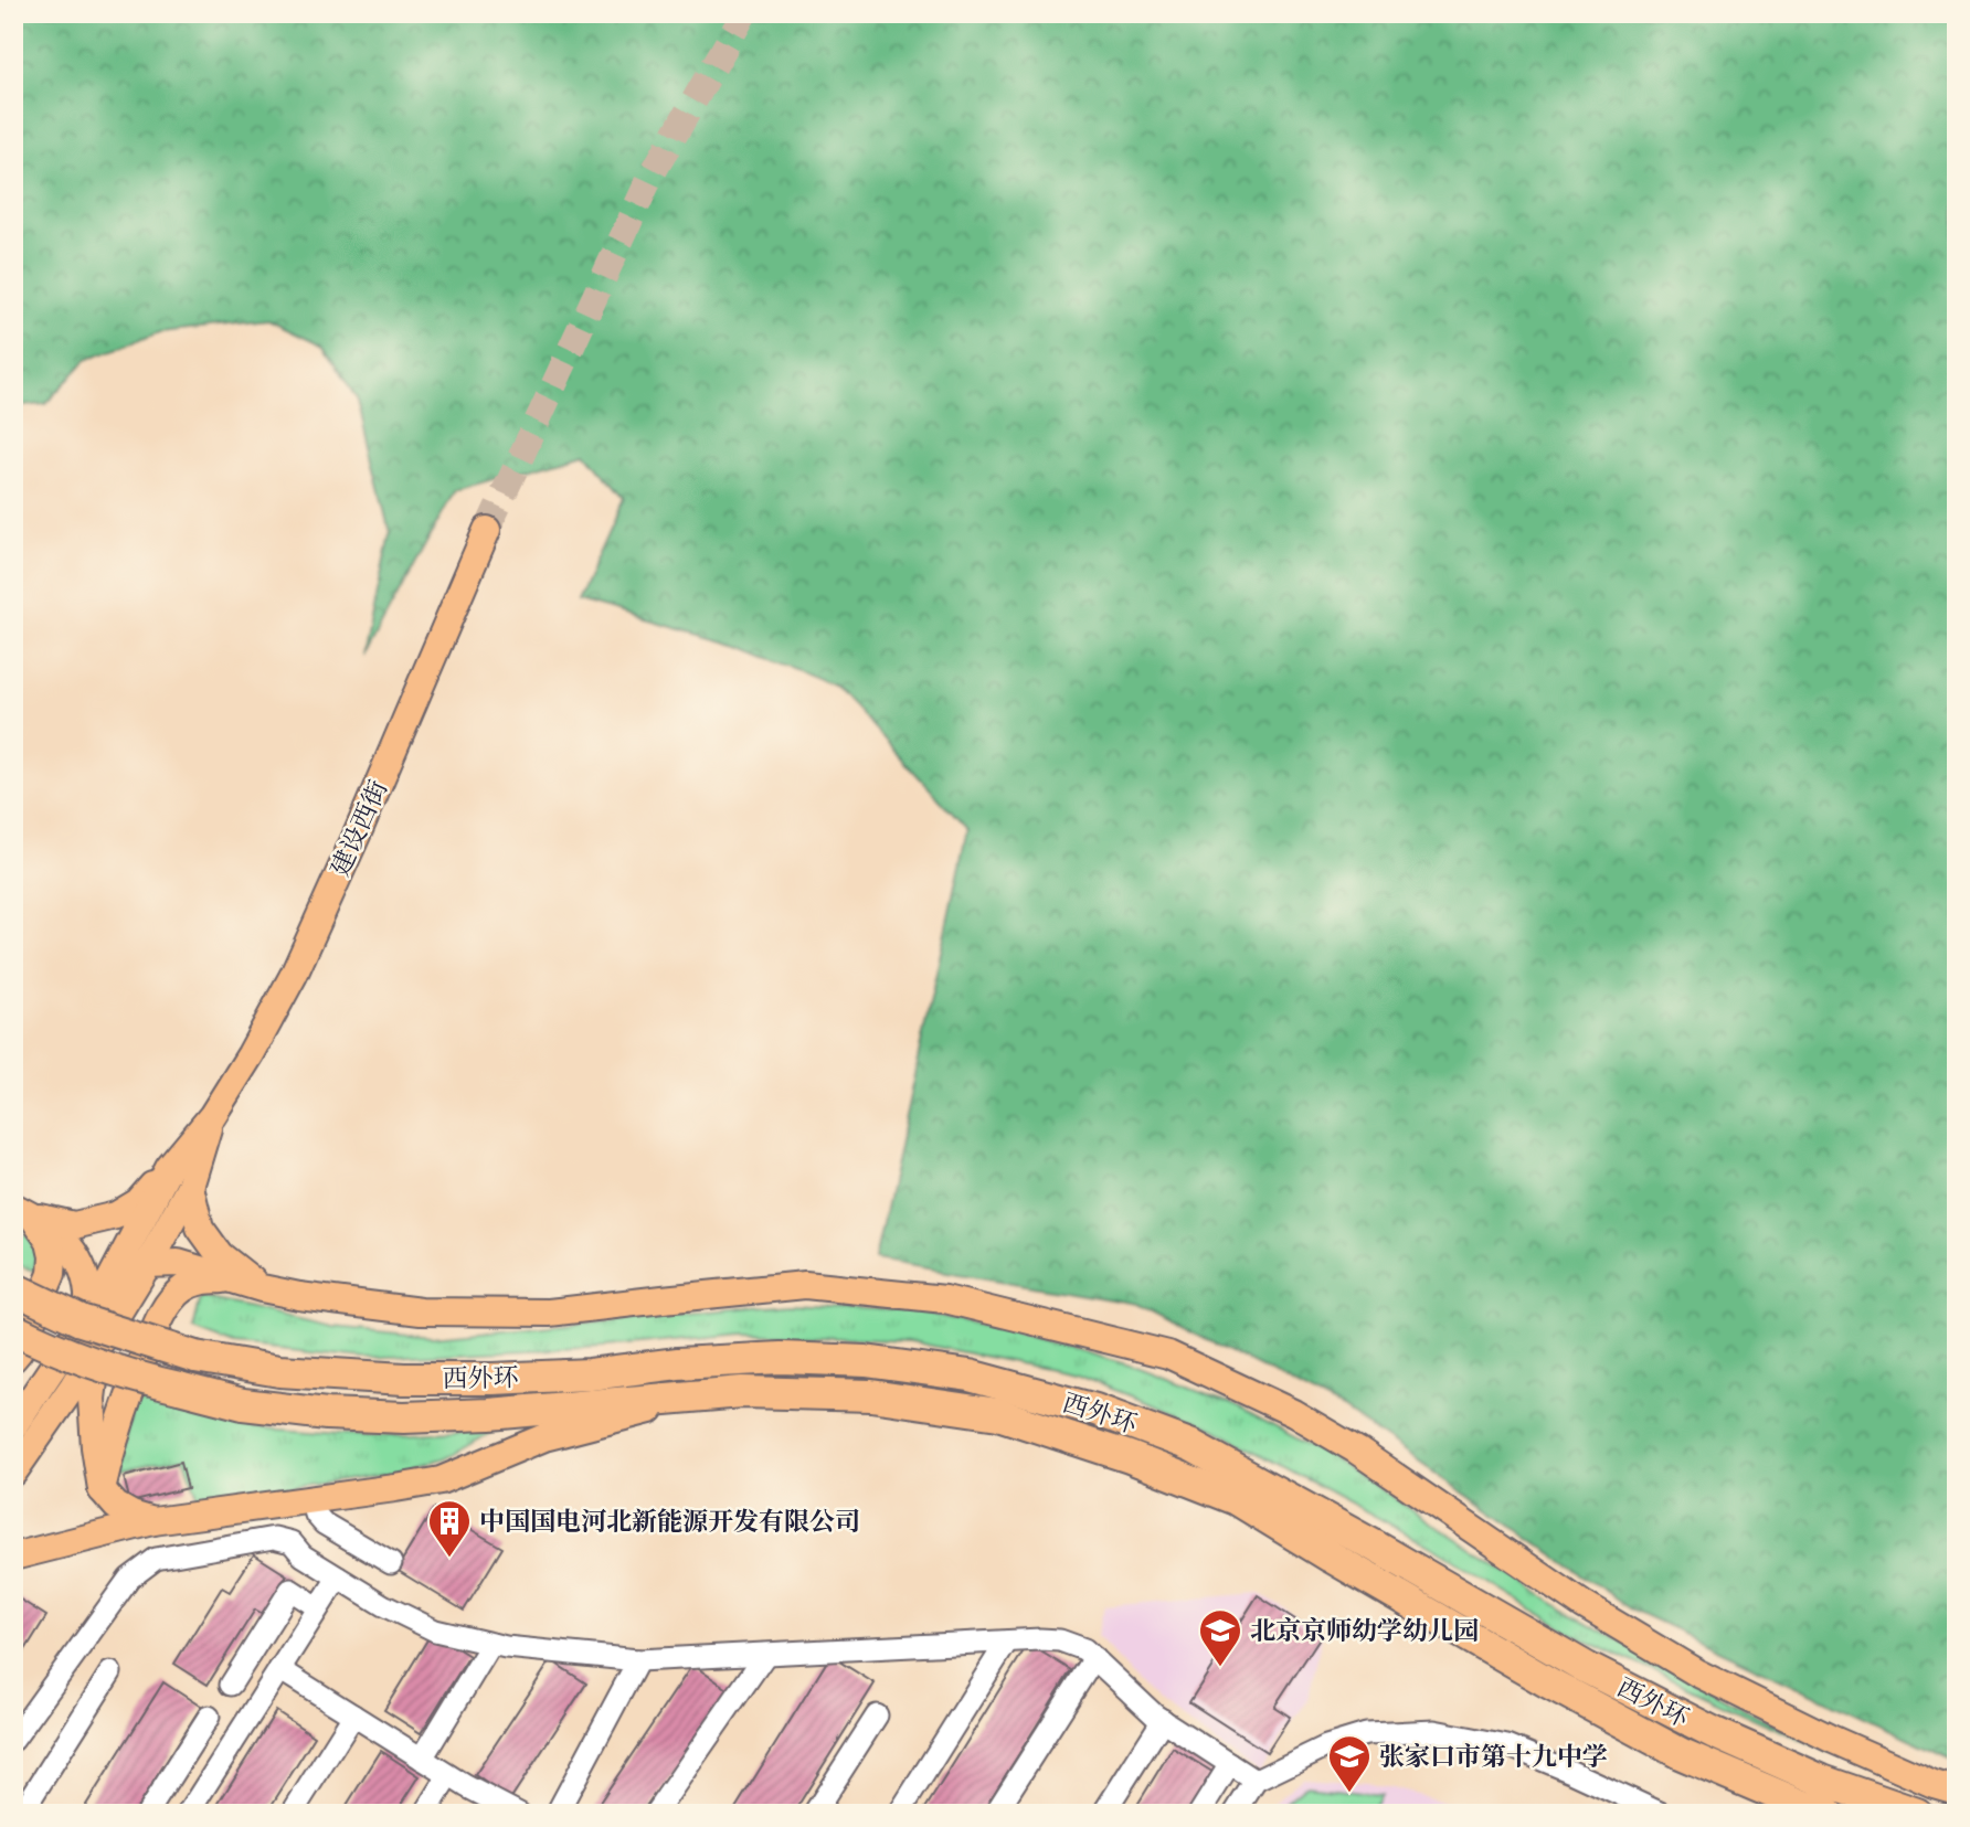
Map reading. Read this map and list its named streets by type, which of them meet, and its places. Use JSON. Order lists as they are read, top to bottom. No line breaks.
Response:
{"streets":{"highway":["西外环"],"main road":["建设西街"]},"places":{"building":["中国国电河北新能源开发有限公司"],"school or university":["北京京师幼学幼儿园","张家口市第十九中学"]}}
